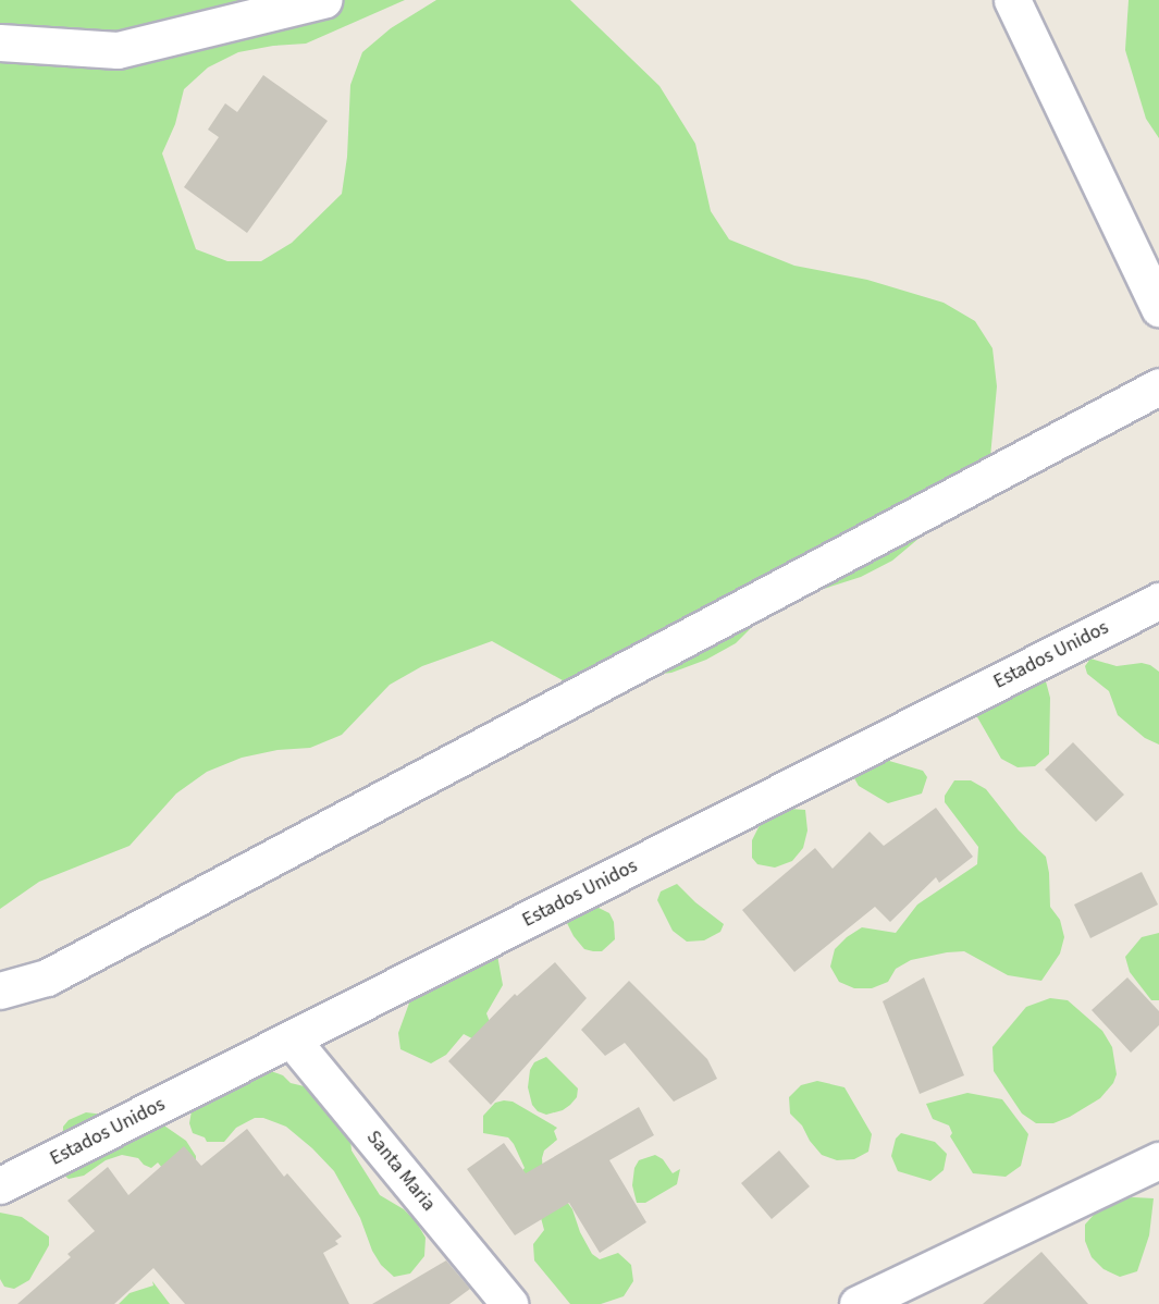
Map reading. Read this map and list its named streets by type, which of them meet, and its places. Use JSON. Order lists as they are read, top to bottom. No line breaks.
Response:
{"streets":{"street":["Estados Unidos","Santa Maria"]},"crossings":[["Estados Unidos","Santa Maria"]]}
